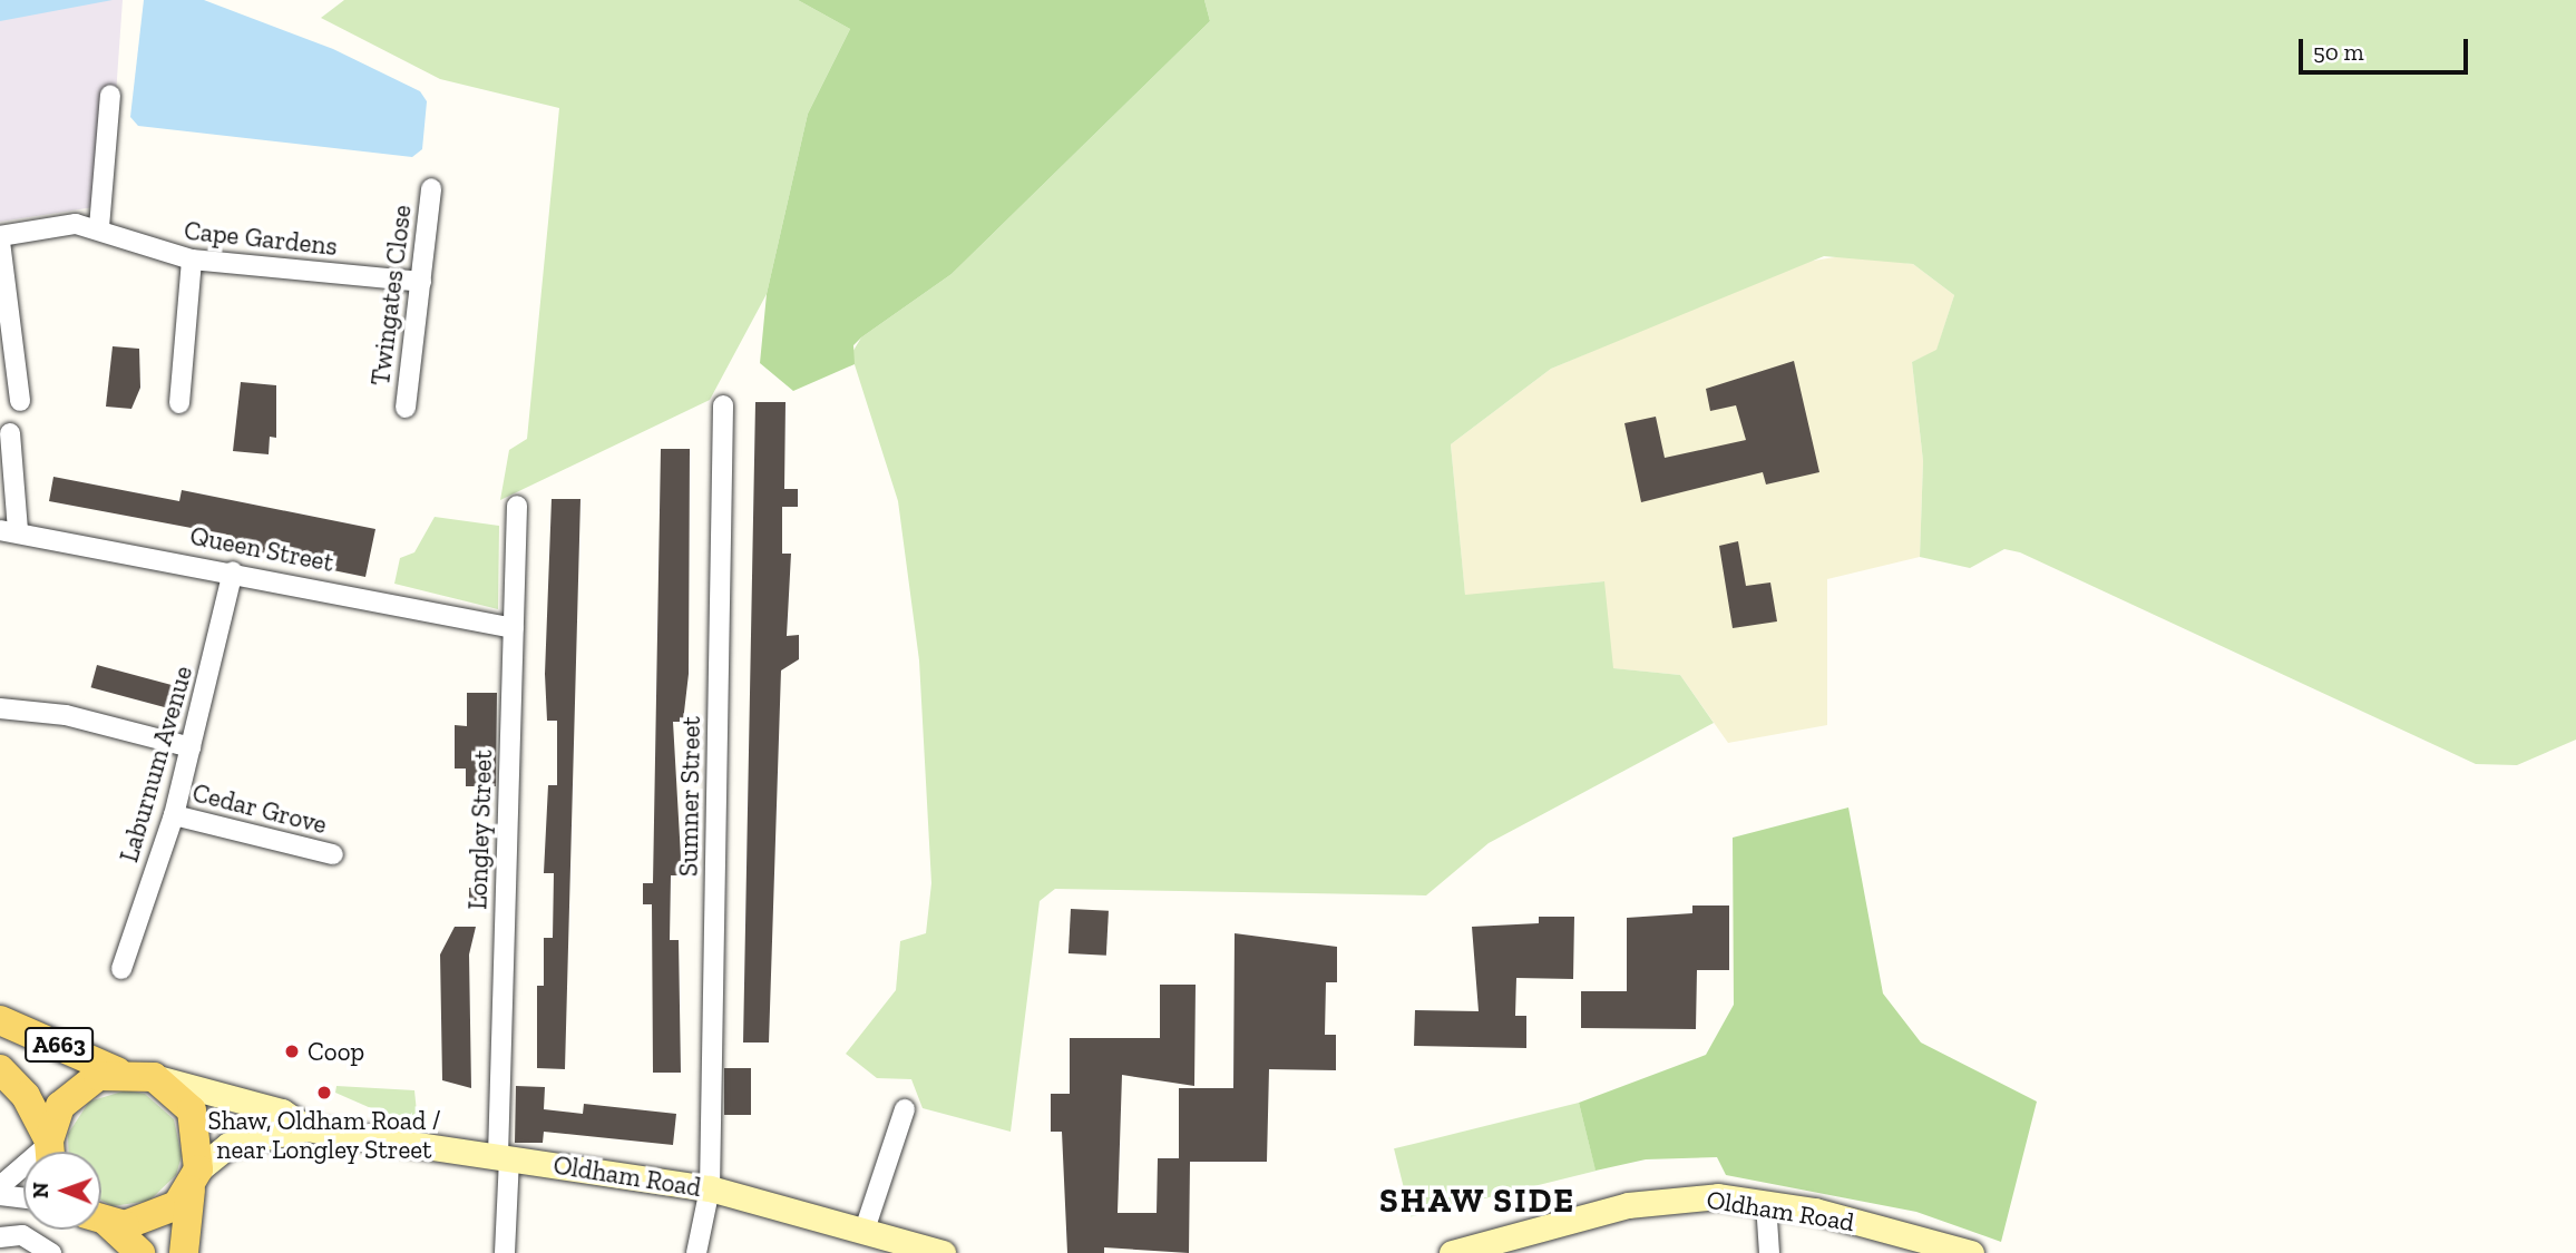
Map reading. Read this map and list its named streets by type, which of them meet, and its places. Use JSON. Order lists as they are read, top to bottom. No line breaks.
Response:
{"streets":{"main road":["A663","Oldham Road"],"street":["Cape Gardens","Twingates Close","Queen Street","Laburnum Avenue","Sumner Street","Cedar Grove","Longley Street"]},"crossings":[["Cape Gardens","Twingates Close"],["Queen Street","Laburnum Avenue"],["Queen Street","Longley Street"],["Laburnum Avenue","Cedar Grove"],["Sumner Street","Oldham Road"],["Longley Street","Oldham Road"],["A663","Oldham Road"]],"districts":["SHAW SIDE"],"places":["Coop","Shaw, Oldham Road / near Longley Street"],"scale_bar":"50 m","north":"left"}
